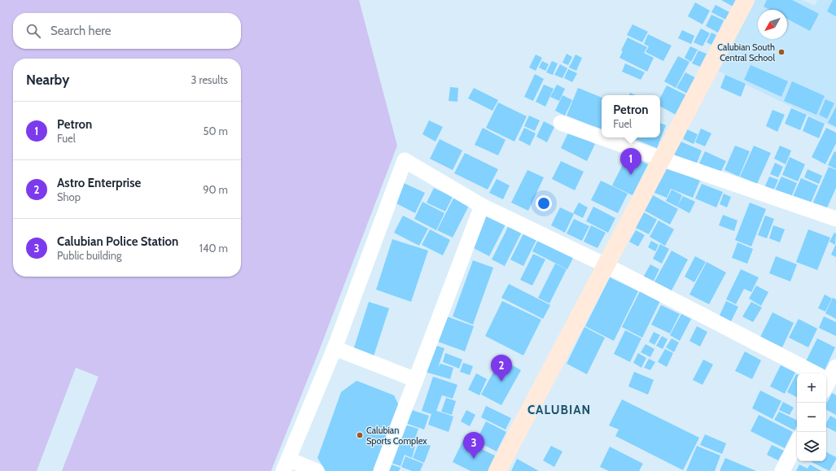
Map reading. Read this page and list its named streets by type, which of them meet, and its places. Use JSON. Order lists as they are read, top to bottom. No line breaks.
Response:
{"districts":["CALUBIAN"],"places":["Calubian South Central School","Calubian Sports Complex"],"north":"bottom left","page":{"search":"Search here","heading":["Nearby","3 results"],"popup":["Petron","Fuel"],"list":[{"mark":"1","name":"Petron","note":"Fuel","value":"50 m"},{"mark":"2","name":"Astro Enterprise","note":"Shop","value":"90 m"},{"mark":"3","name":"Calubian Police Station","note":"Public building","value":"140 m"}],"pins":["1","2","3"],"map_buttons":["+","−"]}}
